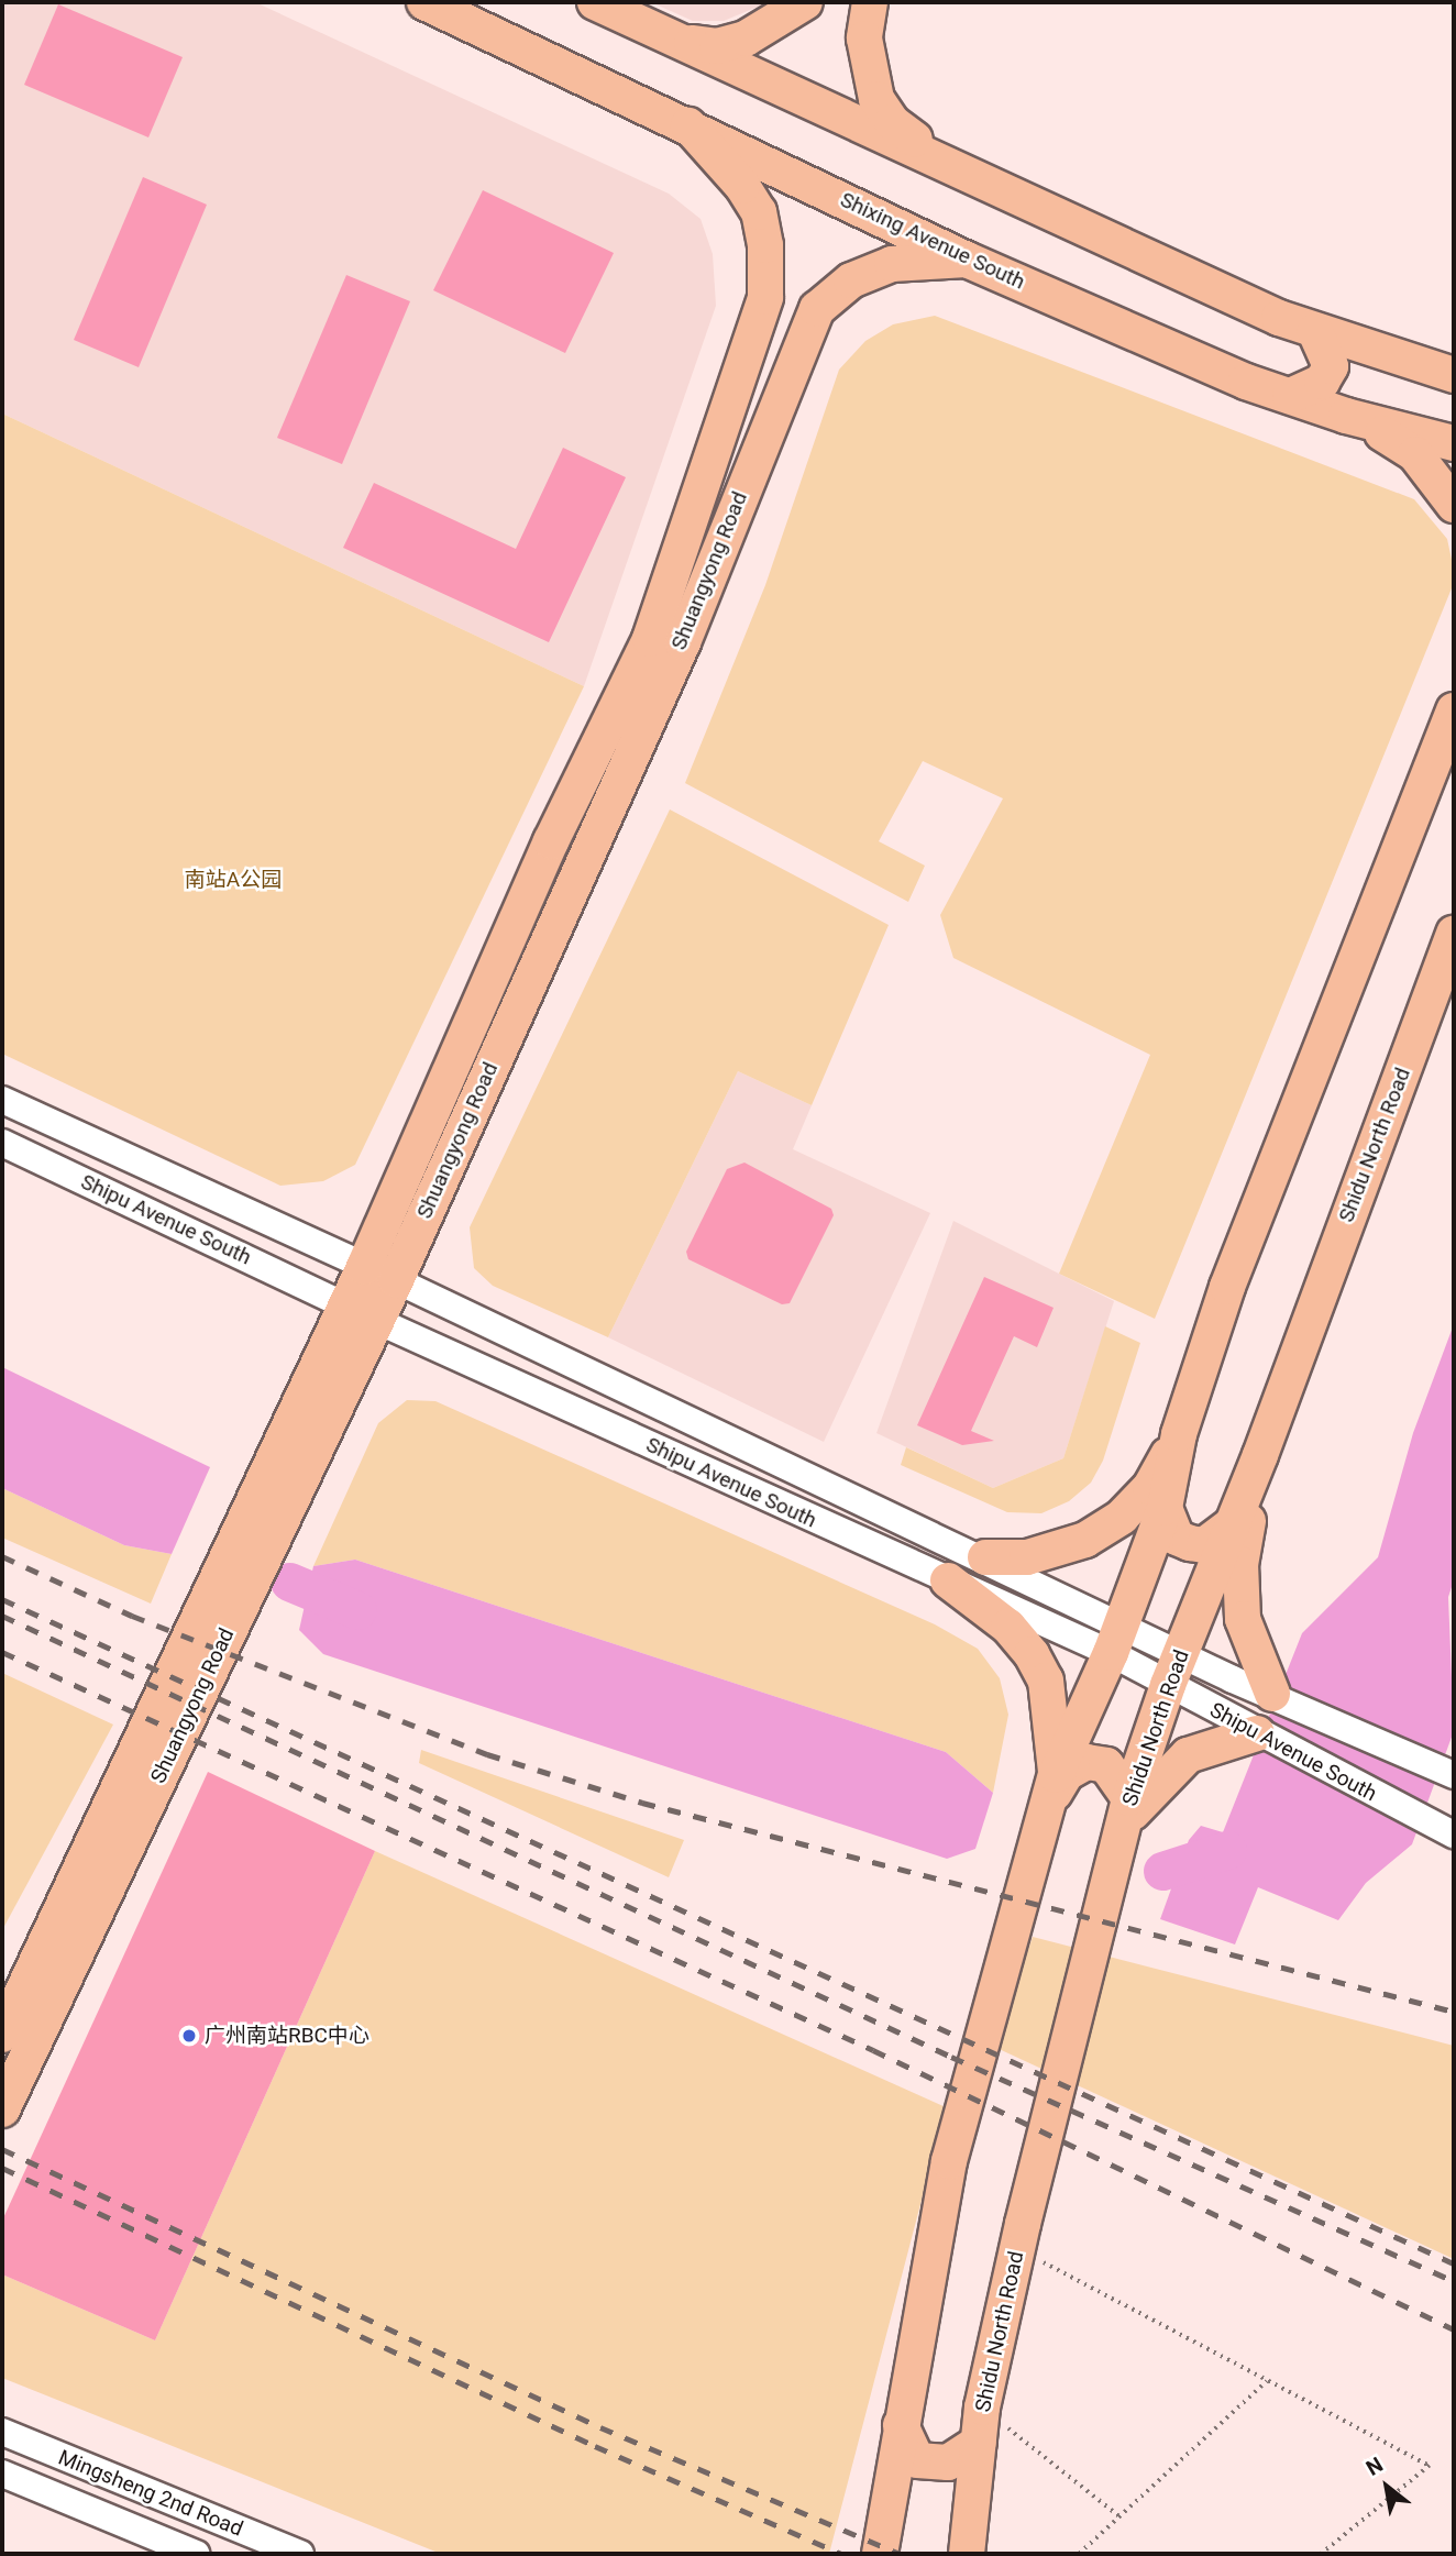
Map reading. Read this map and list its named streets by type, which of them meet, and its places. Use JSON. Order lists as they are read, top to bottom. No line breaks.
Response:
{"streets":{"main road":["Shixing Avenue South","Shuangyong Road","Shidu North Road"],"street":["Shipu Avenue South","Mingsheng 2nd Road"]},"crossings":[["Shixing Avenue South","Shuangyong Road"],["Shuangyong Road","Shipu Avenue South"],["Shidu North Road","Shipu Avenue South"]],"parks":["南站A公园"],"places":["广州南站RBC中心"],"north":"top left"}
